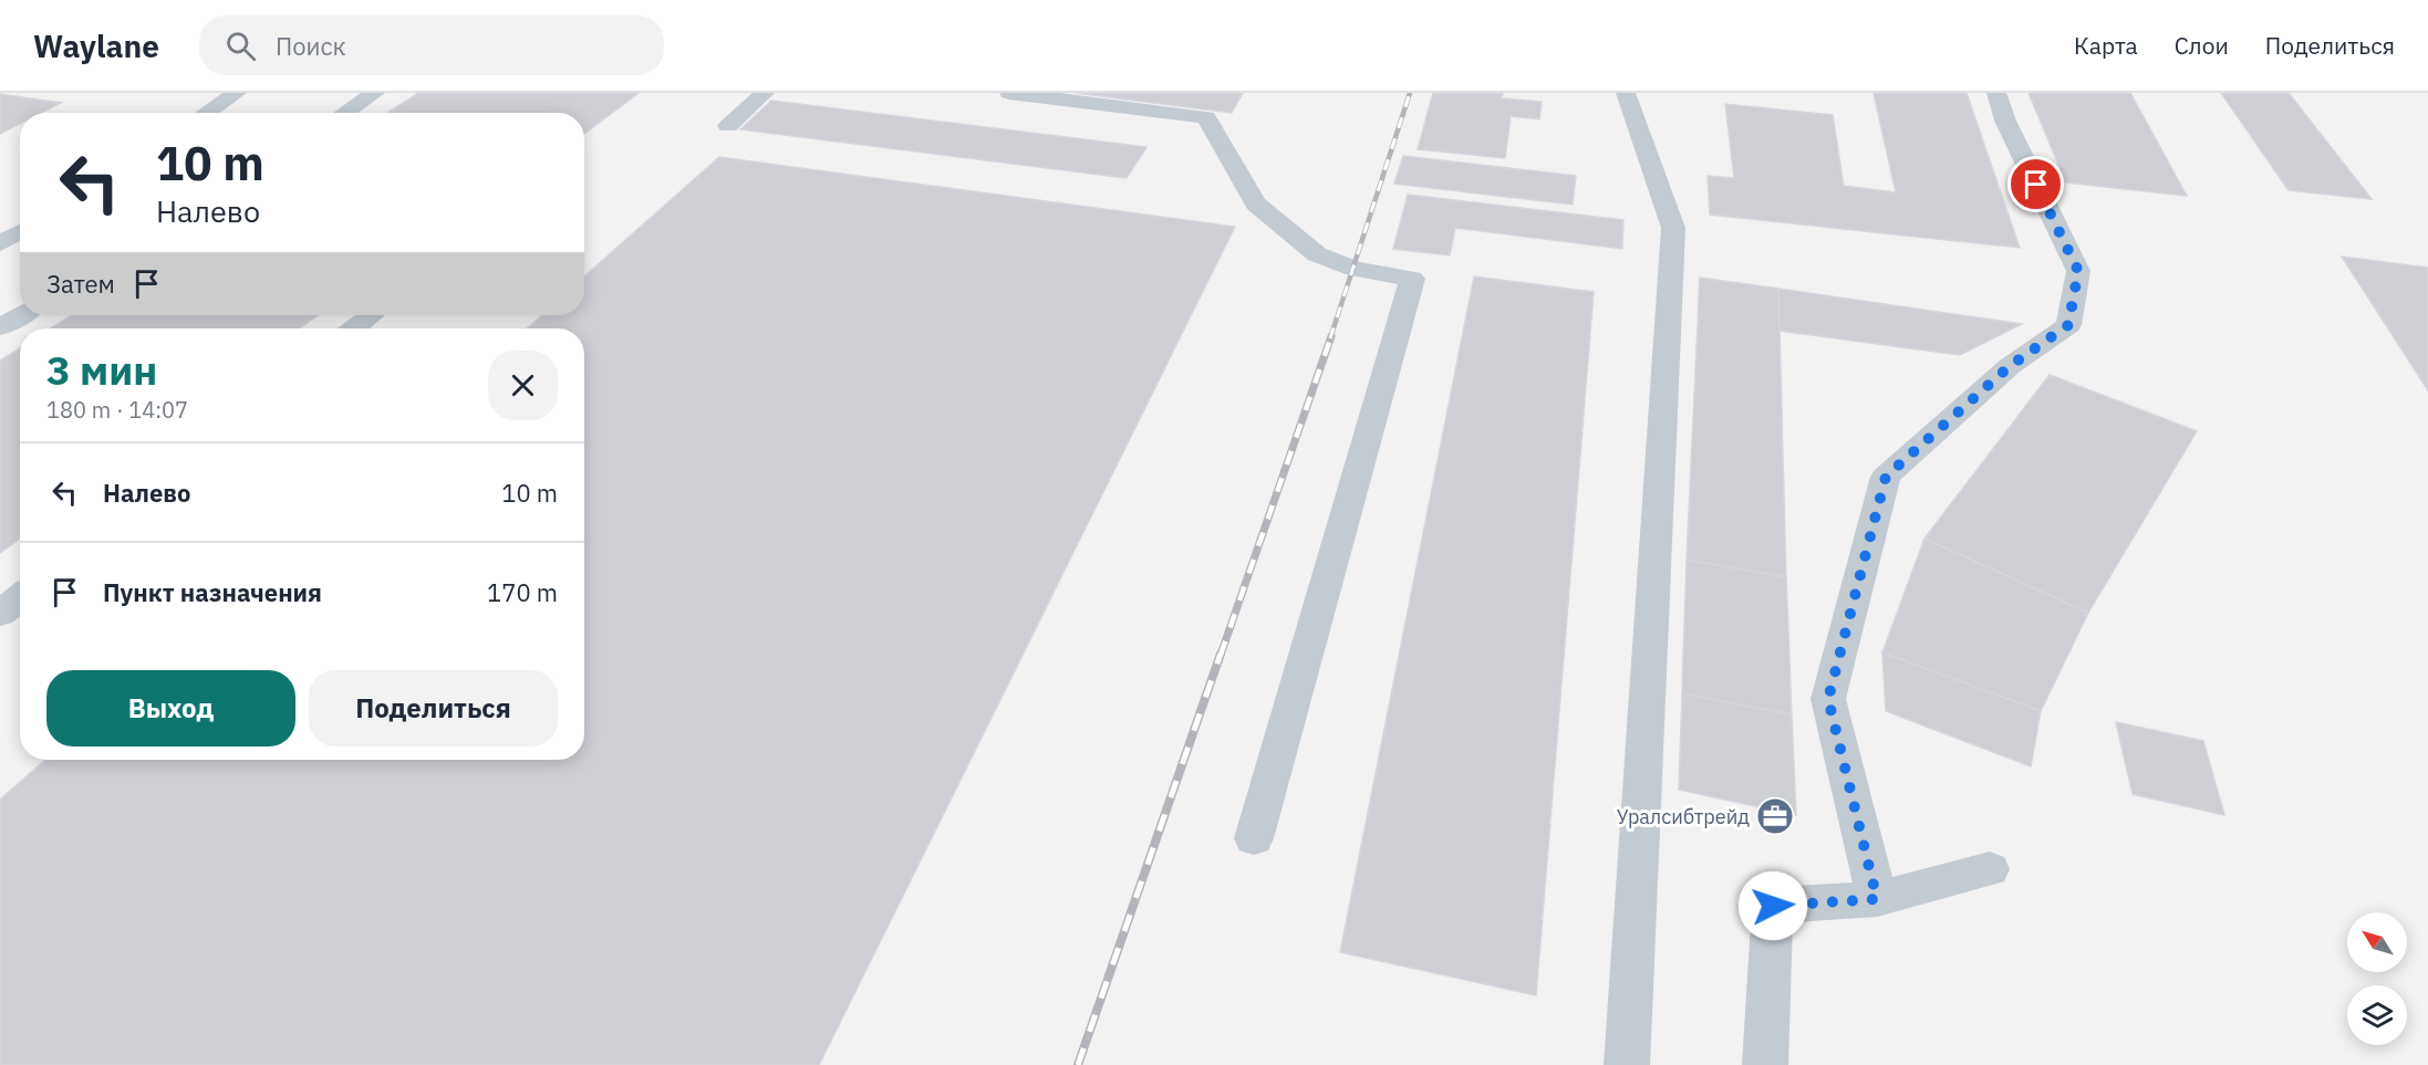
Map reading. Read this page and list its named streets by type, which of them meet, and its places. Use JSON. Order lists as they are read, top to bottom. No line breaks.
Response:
{"places":{"office":["Уралcибтрейд"]},"north":"top left","page":{"header":"Waylane","search":"Поиск","nav":["Карта","Слои","Поделиться"],"turn":["10 m","Налево"],"then":"Затем","heading":["3 мин","180 m · 14:07"],"list":[{"name":"Налево","value":"10 m"},{"name":"Пункт назначения","value":"170 m"}],"buttons":["Выход","Поделиться"]}}
